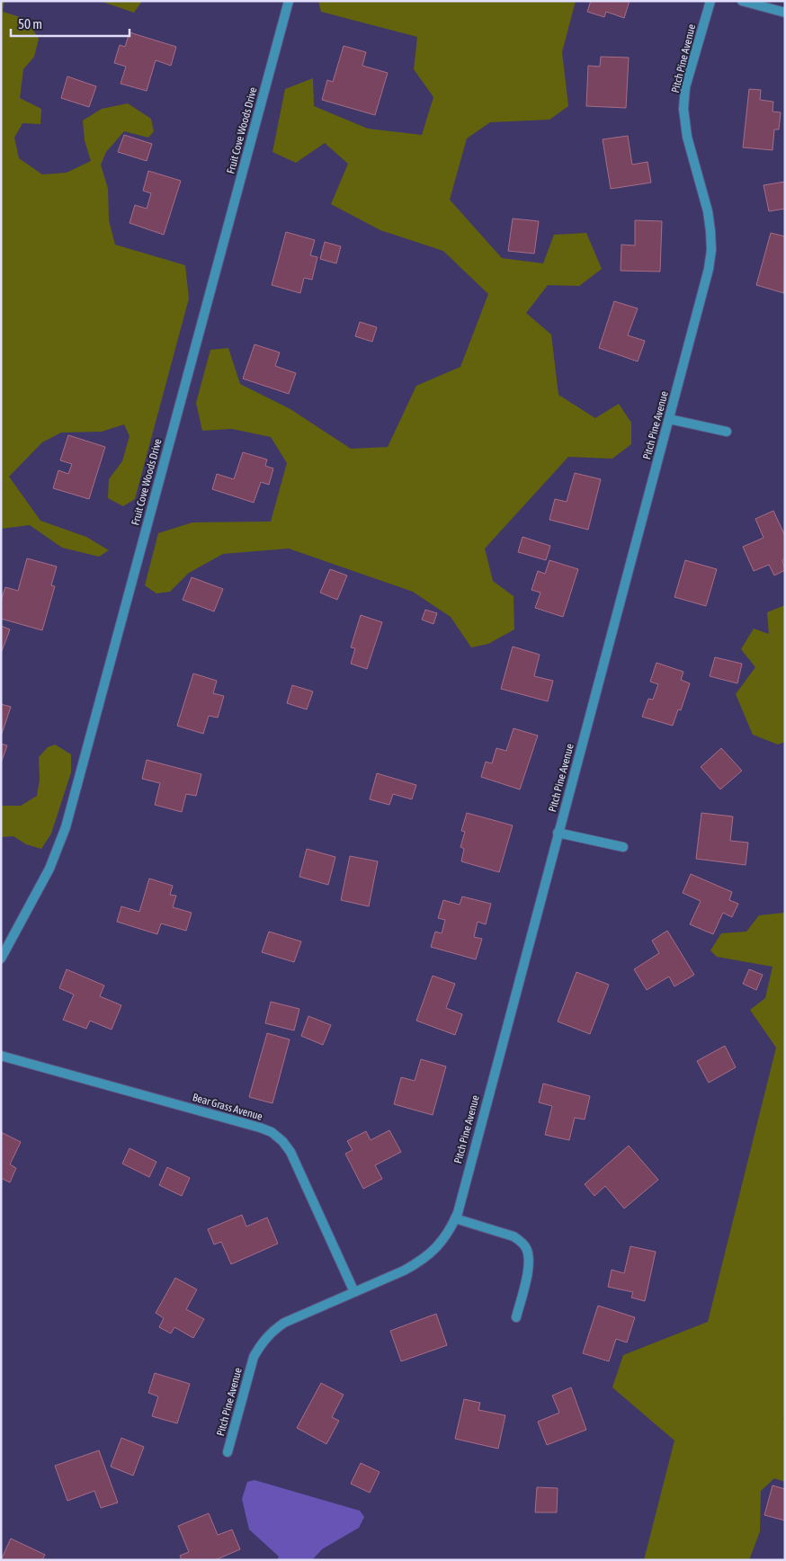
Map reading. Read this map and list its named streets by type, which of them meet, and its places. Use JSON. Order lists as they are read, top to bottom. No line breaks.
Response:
{"streets":{"street":["Pitch Pine Avenue","Fruit Cove Woods Drive","Bear Grass Avenue"]},"crossings":[["Pitch Pine Avenue","Bear Grass Avenue"]],"scale_bar":"50 m"}
